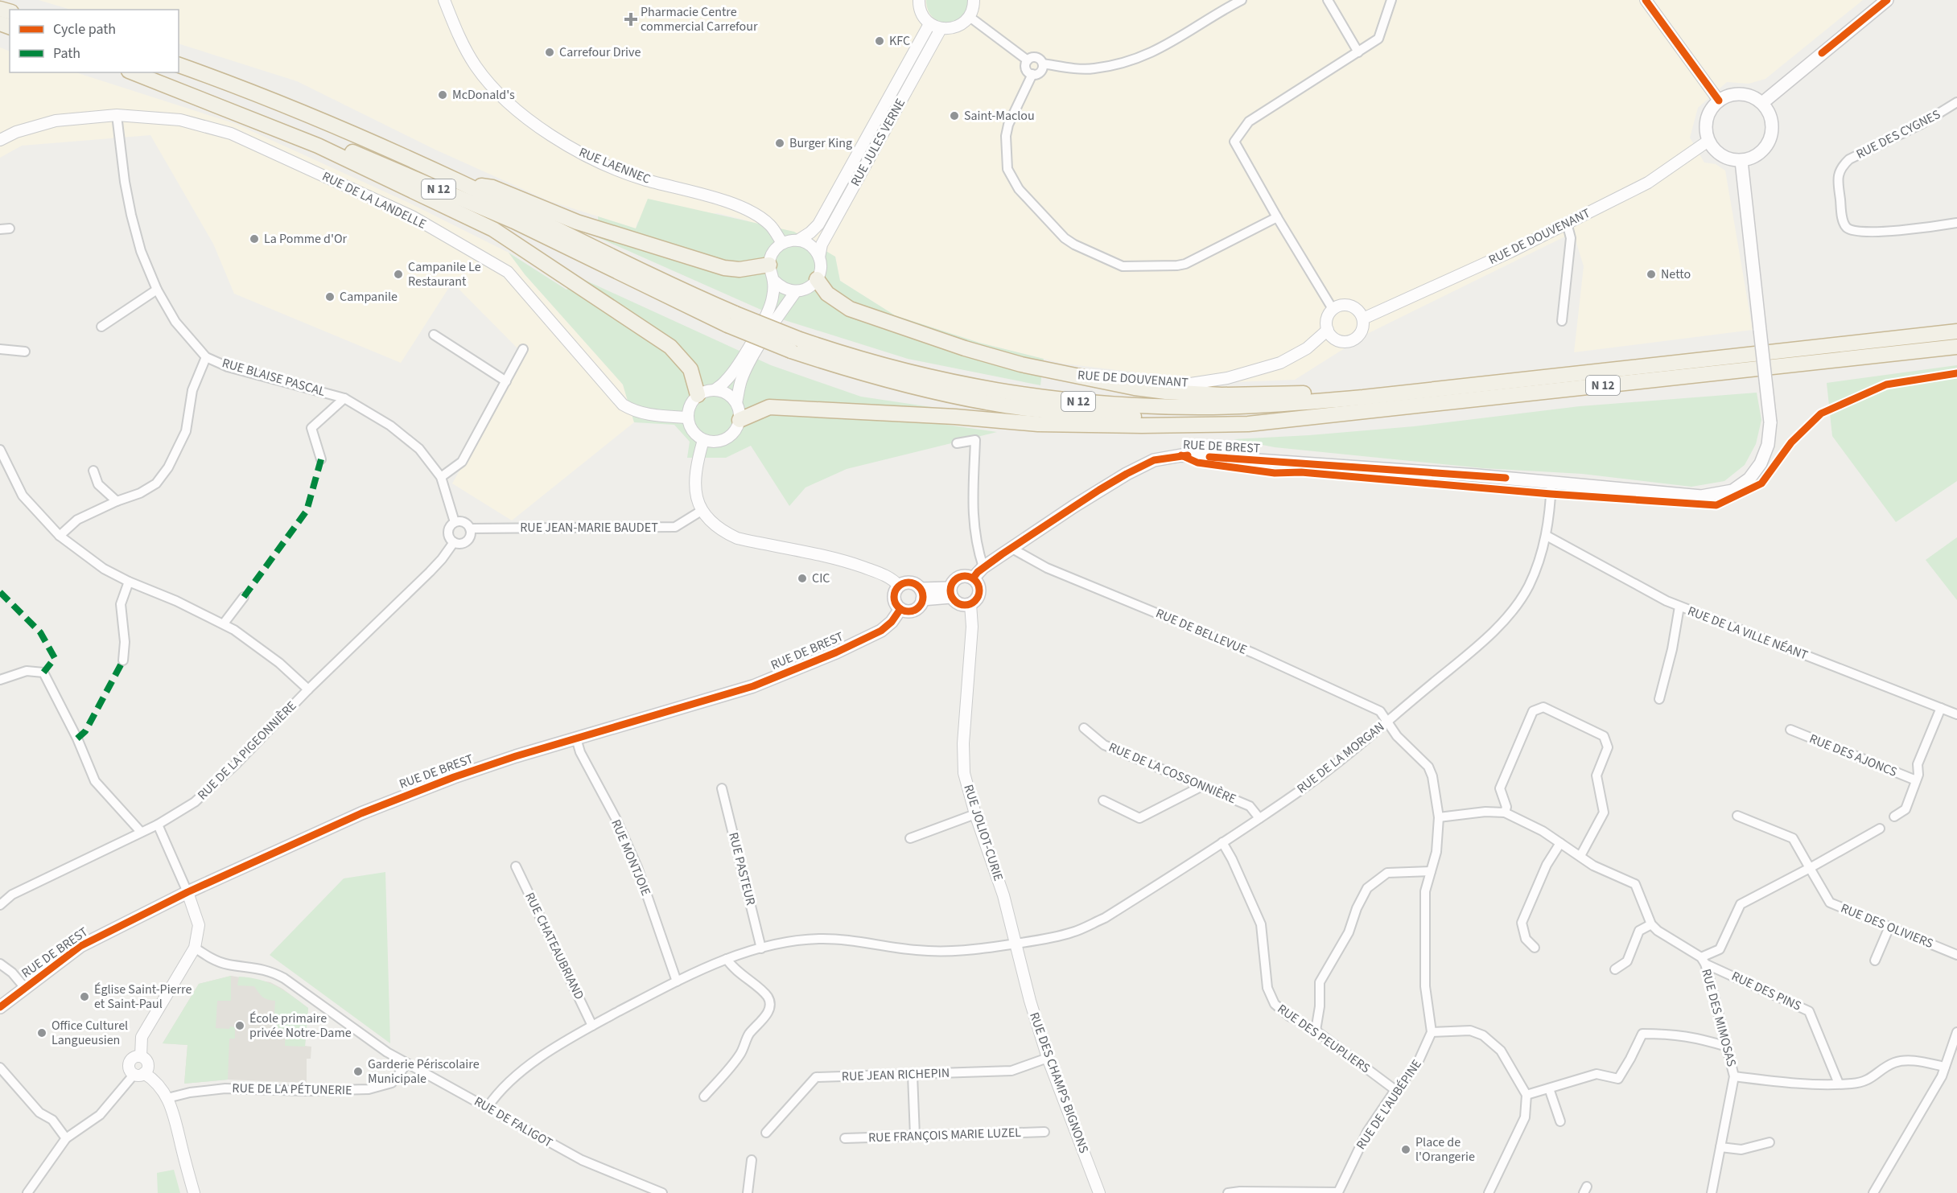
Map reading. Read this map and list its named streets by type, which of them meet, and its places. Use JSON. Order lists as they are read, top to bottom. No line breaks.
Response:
{"streets":{"highway":["N 12"],"main road":["RUE DE BREST"],"street":["RUE DES CYGNES","RUE JULES VERNE","RUE LAENNEC","RUE DE LA LANDELLE","RUE DE DOUVENANT","RUE BLAISE PASCAL","RUE JEAN-MARIE BAUDET","RUE DE BELLEVUE","RUE DE LA VILLE NÉANT","RUE DE LA PIGEONNIÈRE","RUE DES AJONCS","RUE DE LA MORGAN","RUE DE LA COSSONNIÈRE","RUE JOLIOT-CURIE","RUE MONTJOIE","RUE PASTEUR","RUE DES OLIVIERS","RUE CHATEAUBRIAND","RUE DES PINS","RUE DES MIMOSAS","RUE DES PEUPLIERS","RUE JEAN RICHEPIN","RUE DES CHAMPS BIGNONS","RUE DE LA PÉTUNERIE","RUE DE L'AUBÉPINE","RUE DE FALIGOT","RUE FRANÇOIS MARIE LUZEL"]},"crossings":[["RUE JULES VERNE","RUE LAENNEC"],["RUE DE LA LANDELLE","RUE BLAISE PASCAL"],["RUE DE DOUVENANT","RUE DE BREST"],["RUE BLAISE PASCAL","RUE JEAN-MARIE BAUDET"],["RUE BLAISE PASCAL","RUE DE LA PIGEONNIÈRE"],["RUE DE BREST","RUE DE BELLEVUE"],["RUE DE BREST","RUE DE LA MORGAN"],["RUE DE BREST","RUE JOLIOT-CURIE"],["RUE DE BREST","RUE MONTJOIE"],["RUE JEAN-MARIE BAUDET","RUE DE LA PIGEONNIÈRE"],["RUE DE BELLEVUE","RUE DE LA MORGAN"],["RUE DE LA VILLE NÉANT","RUE DE LA MORGAN"],["RUE DE LA MORGAN","RUE DE LA COSSONNIÈRE"],["RUE DE LA MORGAN","RUE JOLIOT-CURIE"],["RUE DE LA MORGAN","RUE MONTJOIE"],["RUE DE LA MORGAN","RUE PASTEUR"],["RUE DE LA MORGAN","RUE CHATEAUBRIAND"],["RUE DE LA MORGAN","RUE DES PEUPLIERS"],["RUE DE LA MORGAN","RUE DES CHAMPS BIGNONS"],["RUE DE LA MORGAN","RUE DE FALIGOT"],["RUE JOLIOT-CURIE","RUE DES CHAMPS BIGNONS"],["RUE DES PINS","RUE DES MIMOSAS"],["RUE DES PEUPLIERS","RUE DE L'AUBÉPINE"],["RUE JEAN RICHEPIN","RUE DES CHAMPS BIGNONS"],["RUE DE LA PÉTUNERIE","RUE DE FALIGOT"]],"places":{"health":["Pharmacie Centre commercial Carrefour"],"other":["KFC","Carrefour Drive","McDonald's","Saint-Maclou","Burger King","La Pomme d'Or","Campanile Le Restaurant","Netto","Campanile","CIC","Église Saint-Pierre et Saint-Paul","École primaire privée Notre-Dame","Office Culturel Langueusien","Garderie Périscolaire Municipale","Place de l'Orangerie"]},"legend":["Cycle path","Path"]}
